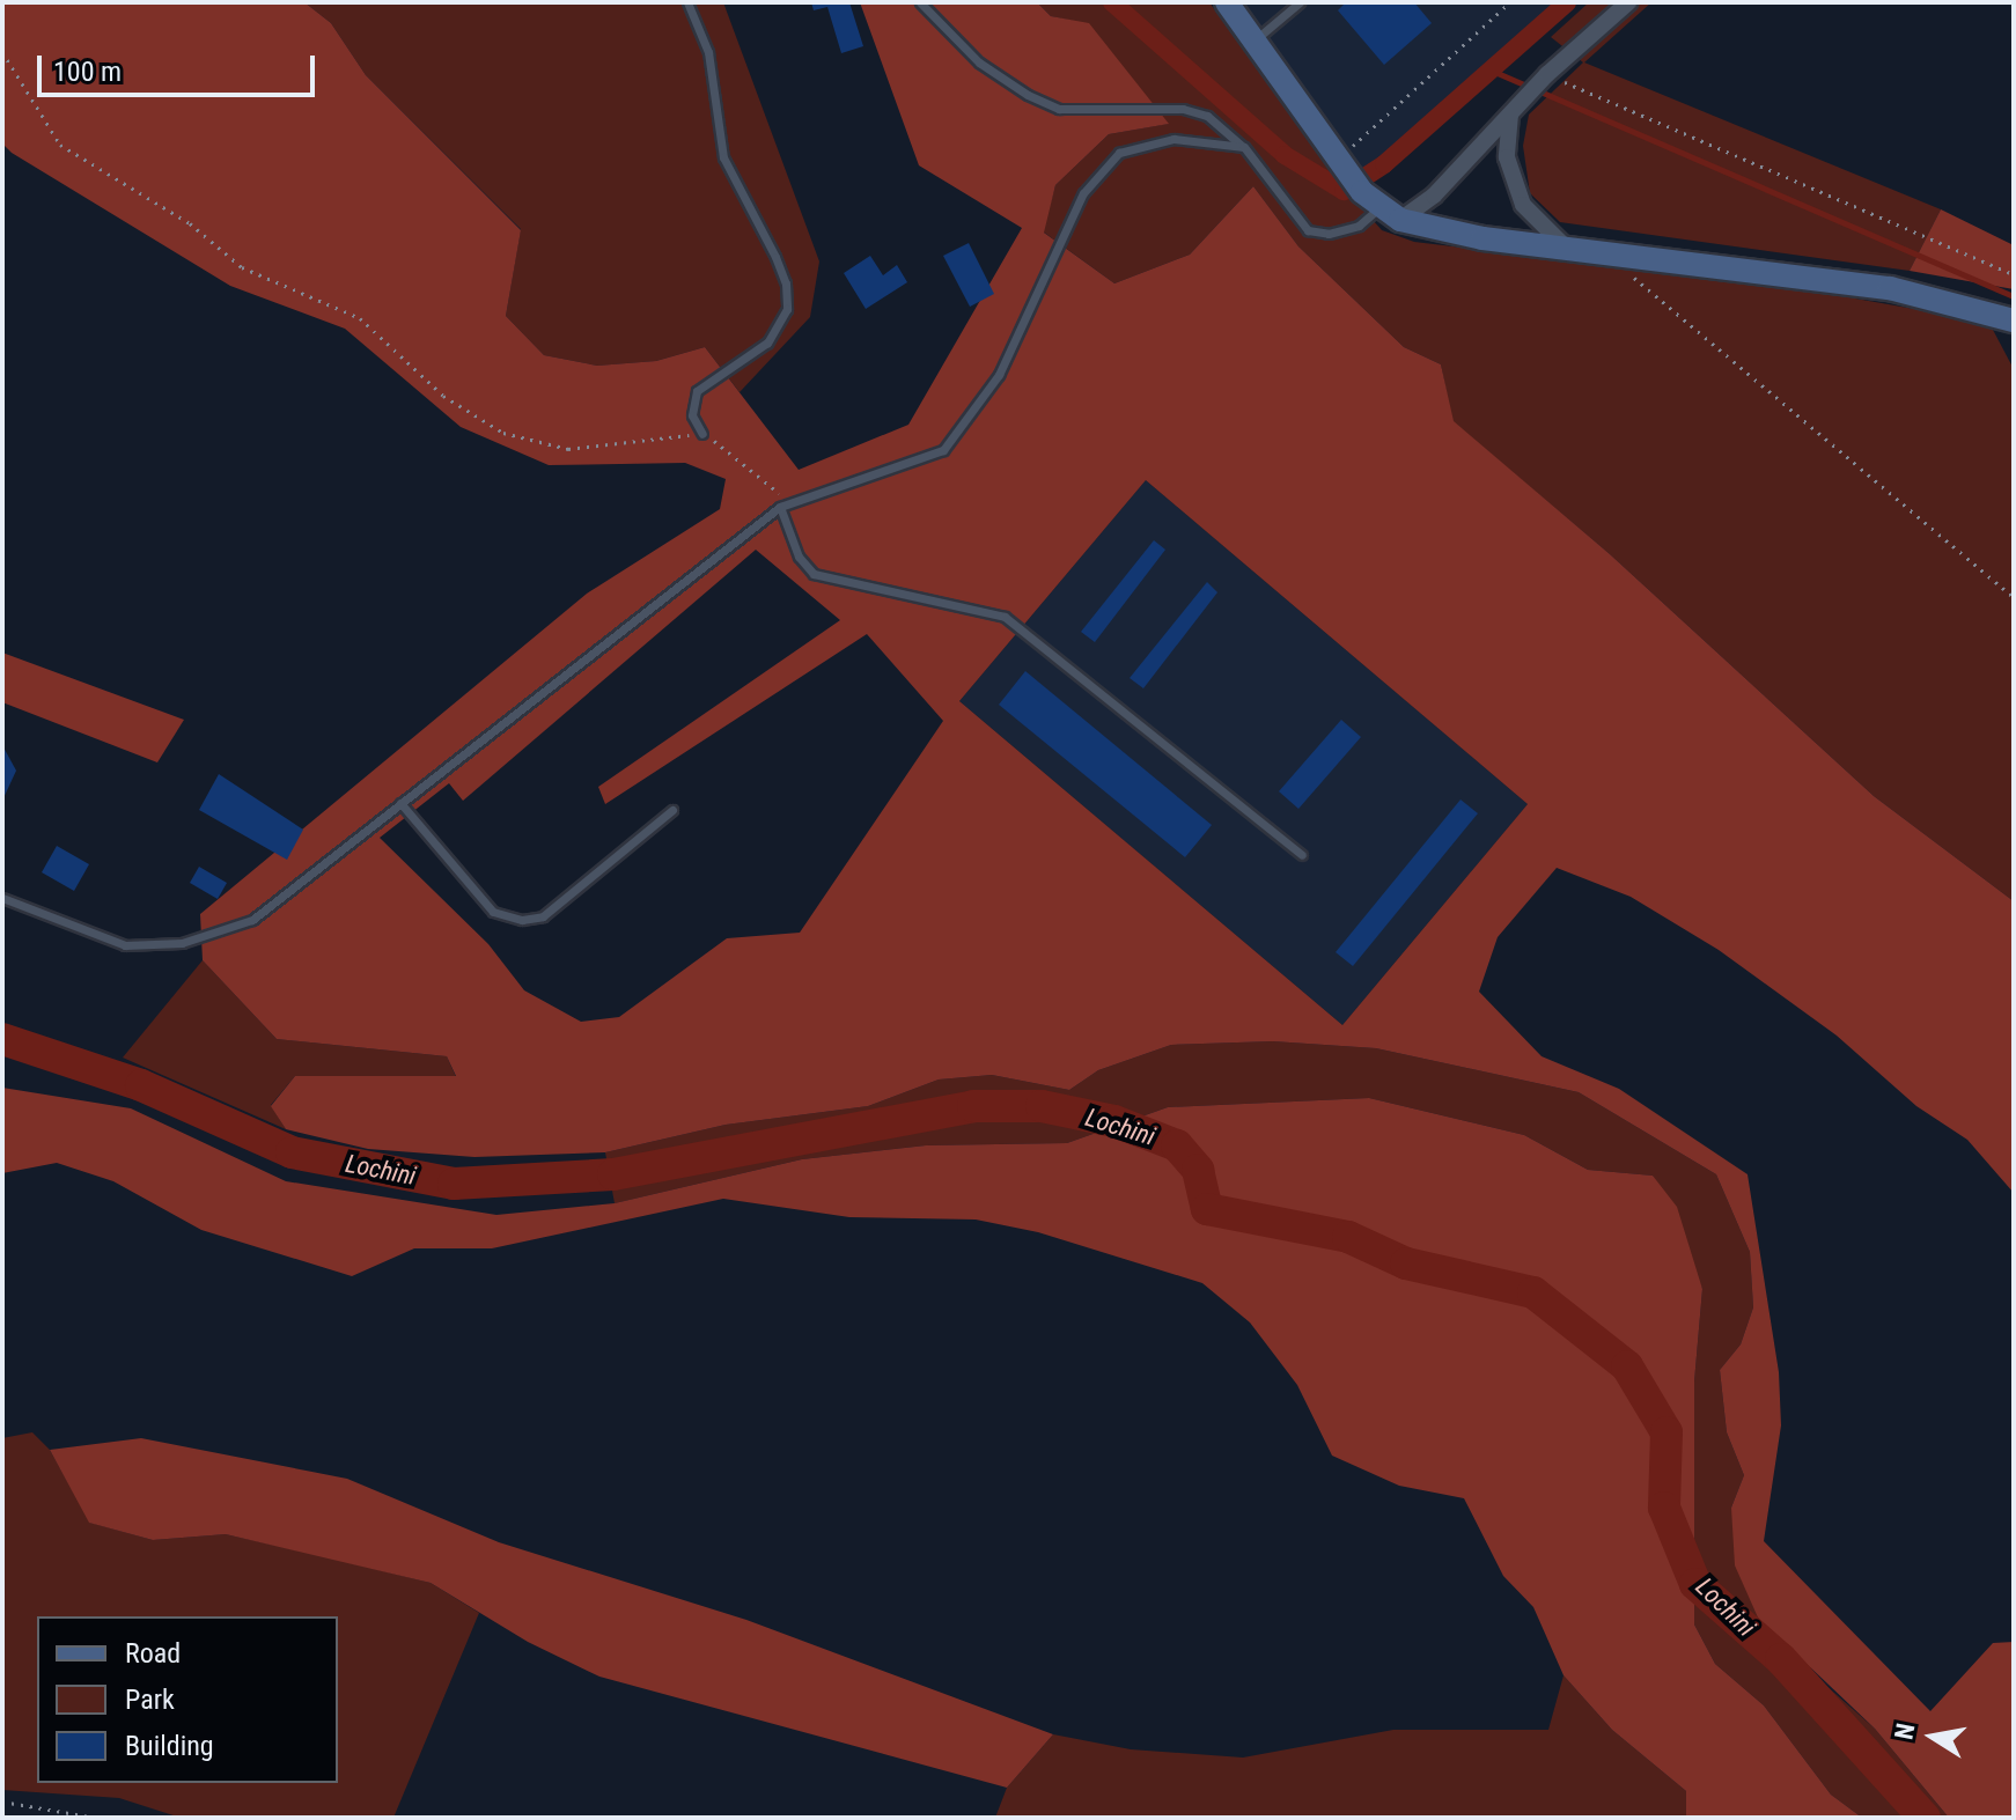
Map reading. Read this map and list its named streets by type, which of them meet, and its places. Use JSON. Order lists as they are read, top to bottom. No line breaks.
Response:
{"water":["Lochini"],"legend":["Road","Park","Building"],"scale_bar":"100 m","north":"left"}
